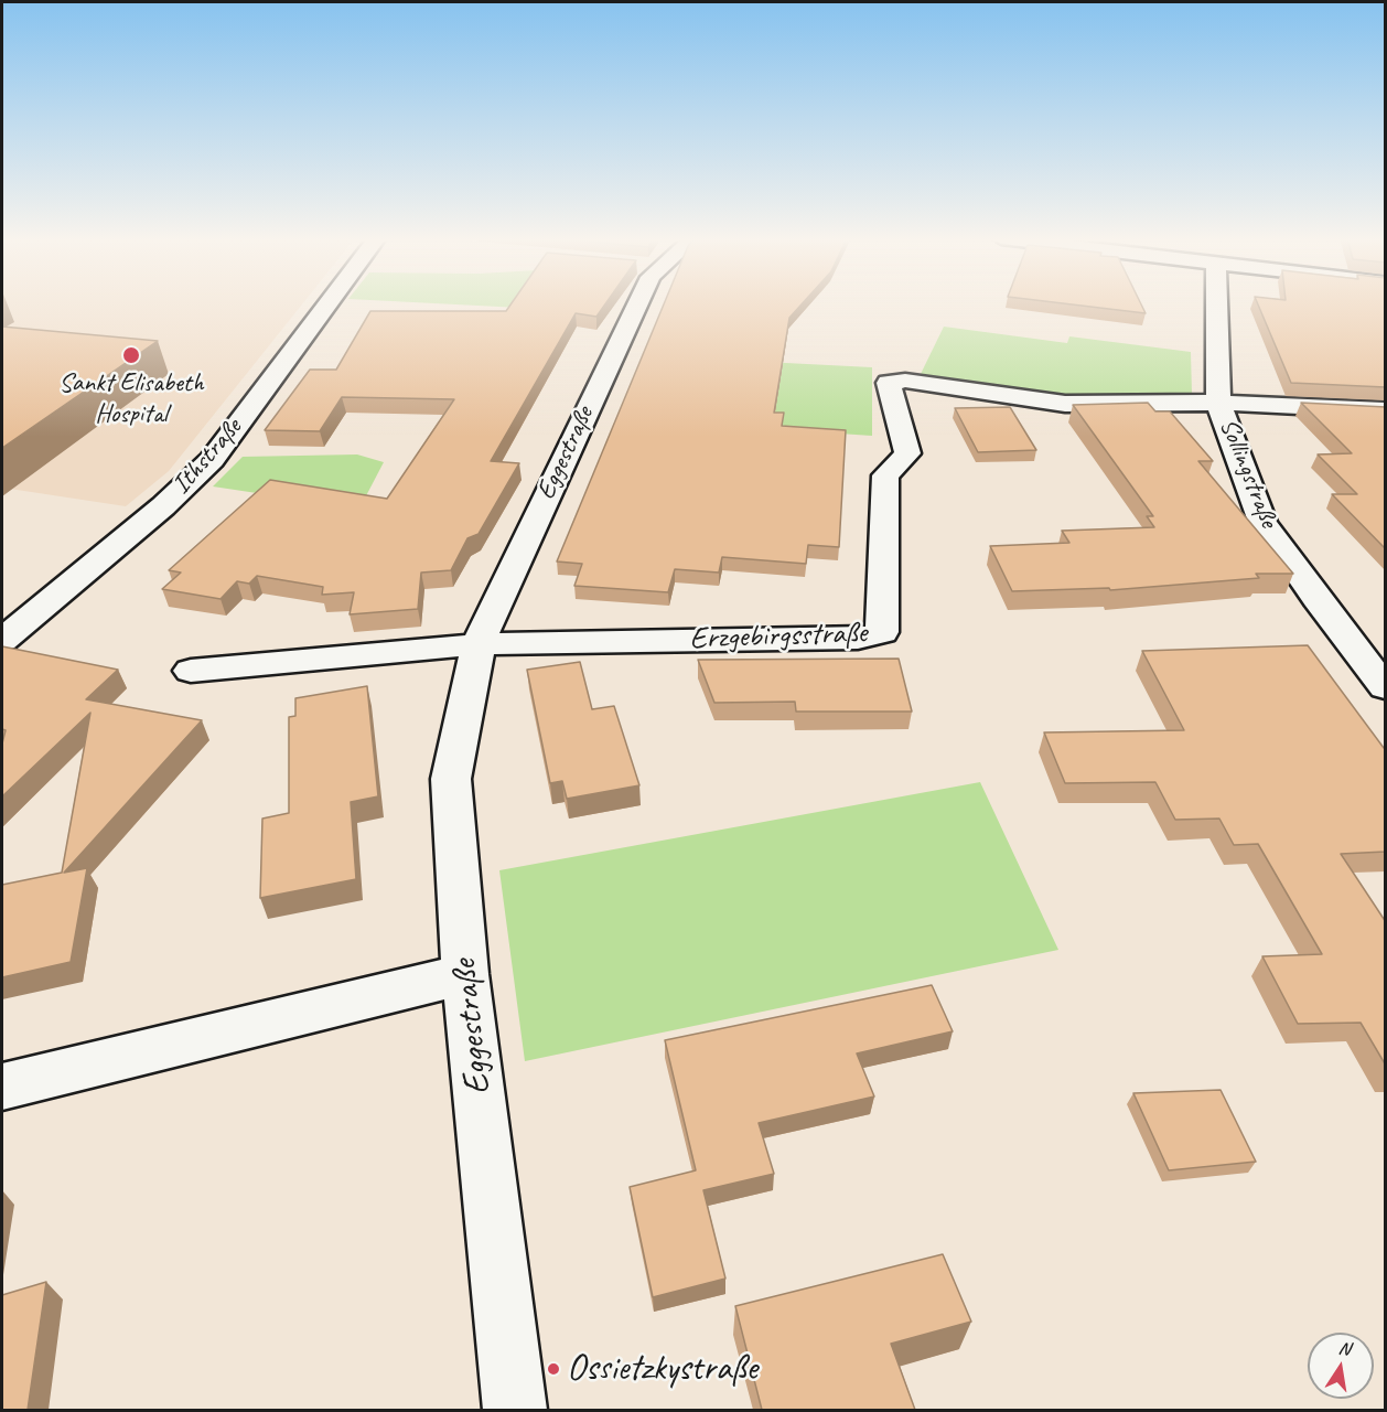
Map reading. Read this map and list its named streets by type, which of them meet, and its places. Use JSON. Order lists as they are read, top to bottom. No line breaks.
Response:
{"streets":{"street":["Eggestraße","Ithstraße","Sollingstraße","Erzgebirgsstraße"]},"crossings":[["Eggestraße","Erzgebirgsstraße"],["Sollingstraße","Erzgebirgsstraße"]],"places":["Sankt Elisabeth Hospital","Ossietzkystraße"],"north":"top"}
